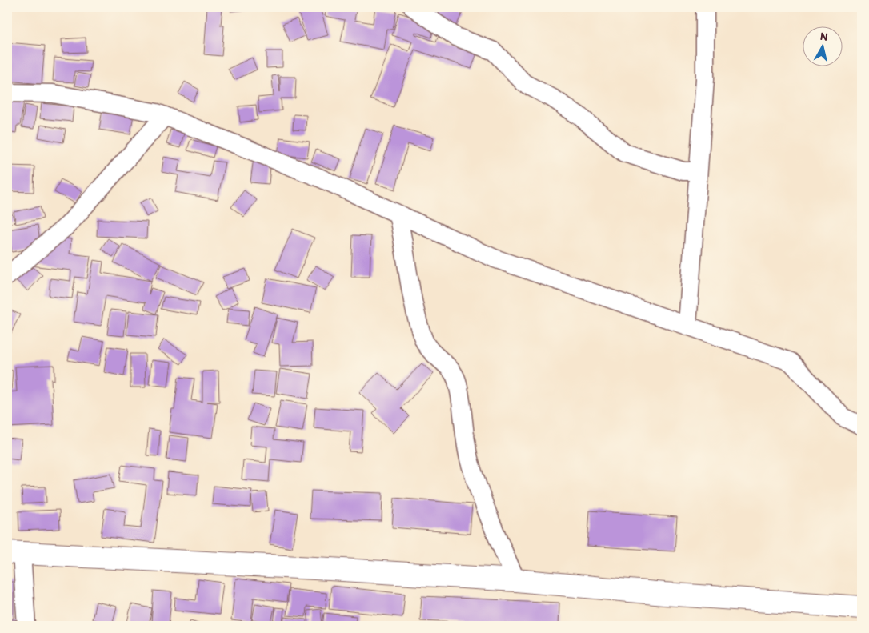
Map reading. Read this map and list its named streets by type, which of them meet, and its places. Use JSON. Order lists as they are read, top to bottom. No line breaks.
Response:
{"north":"top"}
